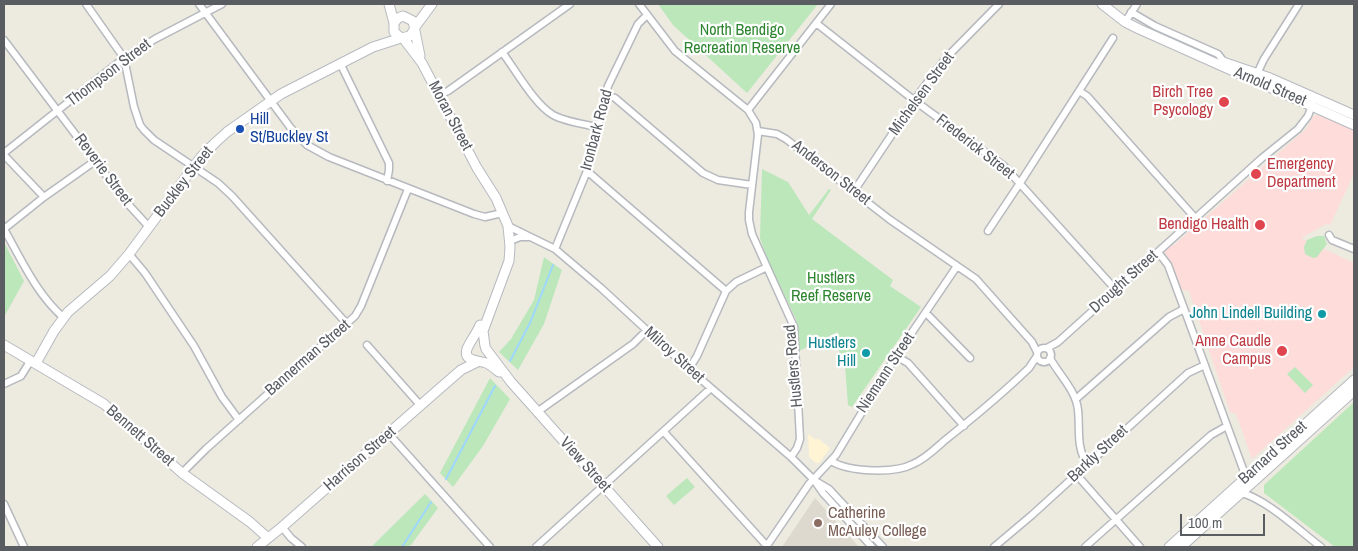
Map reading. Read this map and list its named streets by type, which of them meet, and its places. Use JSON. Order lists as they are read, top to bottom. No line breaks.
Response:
{"streets":{"street":["Thompson Street","Arnold Street","Michelsen Street","Moran Street","Ironbark Road","Frederick Street","Reverie Street","Anderson Street","Buckley Street","Drought Street","Milroy Street","Bannerman Street","Hustlers Road","Niemann Street","Bennett Street","Barnard Street","Barkly Street","Harrison Street","View Street"]},"crossings":[["Thompson Street","Reverie Street"],["Arnold Street","Drought Street"],["Michelsen Street","Frederick Street"],["Michelsen Street","Anderson Street"],["Moran Street","Buckley Street"],["Moran Street","Milroy Street"],["Ironbark Road","Milroy Street"],["Frederick Street","Drought Street"],["Reverie Street","Buckley Street"],["Anderson Street","Drought Street"],["Anderson Street","Hustlers Road"],["Anderson Street","Niemann Street"],["Buckley Street","Bennett Street"],["Milroy Street","Hustlers Road"],["Milroy Street","Niemann Street"],["Bannerman Street","Bennett Street"],["Bennett Street","Harrison Street"],["Harrison Street","View Street"]],"parks":["North Bendigo Recreation Reserve","Hustlers Reef Reserve"],"places":["Birch Tree Psycology","Hill St/Buckley St","Emergency Department","Bendigo Health","John Lindell Building","Anne Caudle Campus","Hustlers Hill","Catherine McAuley College"],"scale_bar":"100 m"}
